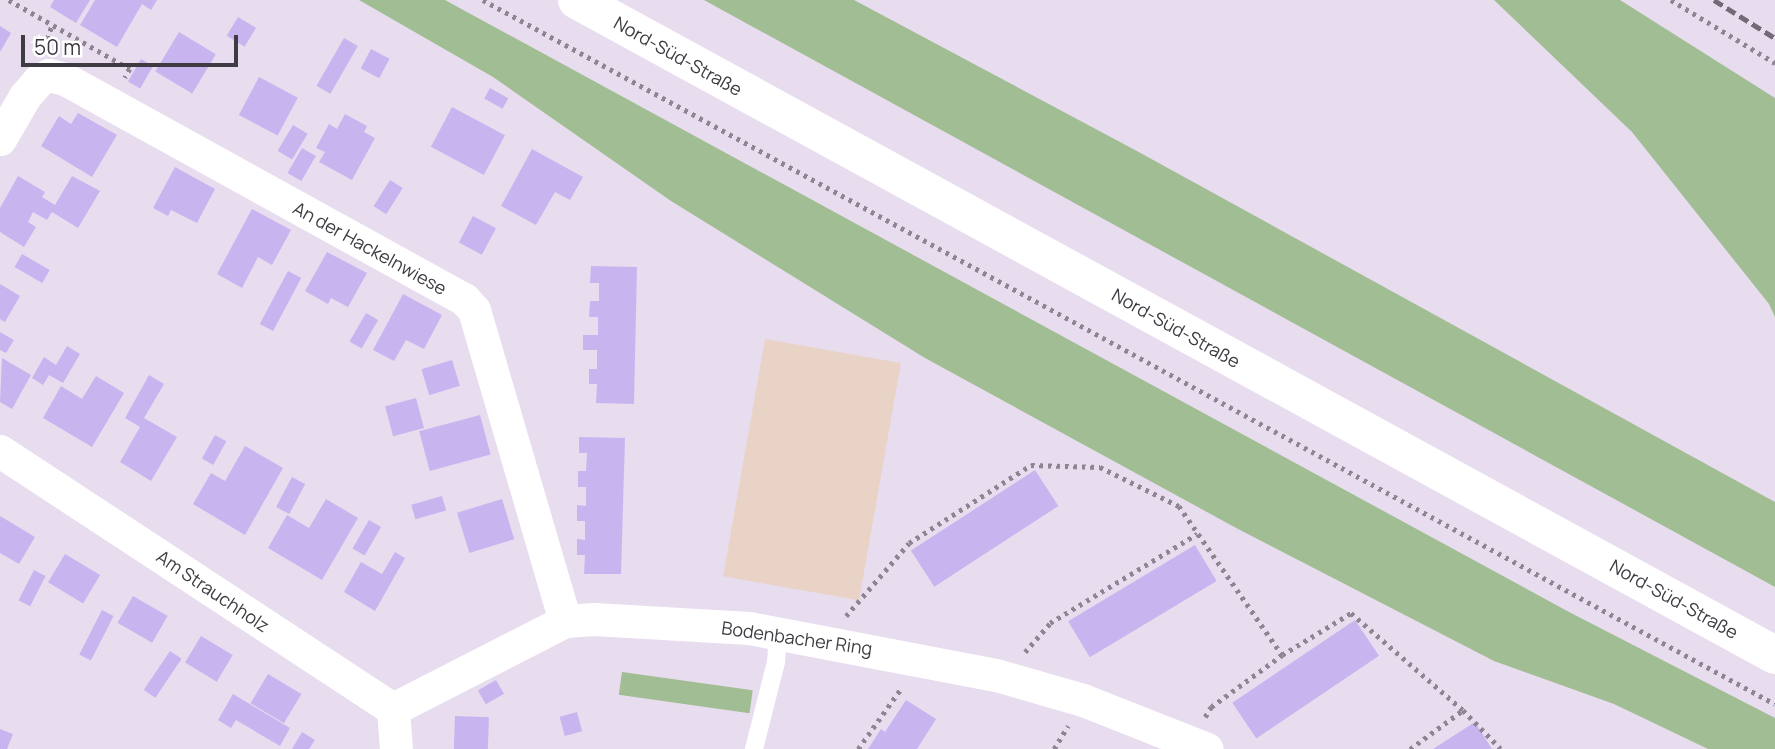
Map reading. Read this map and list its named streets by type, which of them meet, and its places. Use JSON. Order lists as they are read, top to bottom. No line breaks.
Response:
{"streets":{"main road":["Nord-Süd-Straße"],"street":["An der Hackelnwiese","Am Strauchholz","Bodenbacher Ring"]},"crossings":[["An der Hackelnwiese","Bodenbacher Ring"],["Am Strauchholz","Bodenbacher Ring"]],"scale_bar":"50 m"}
